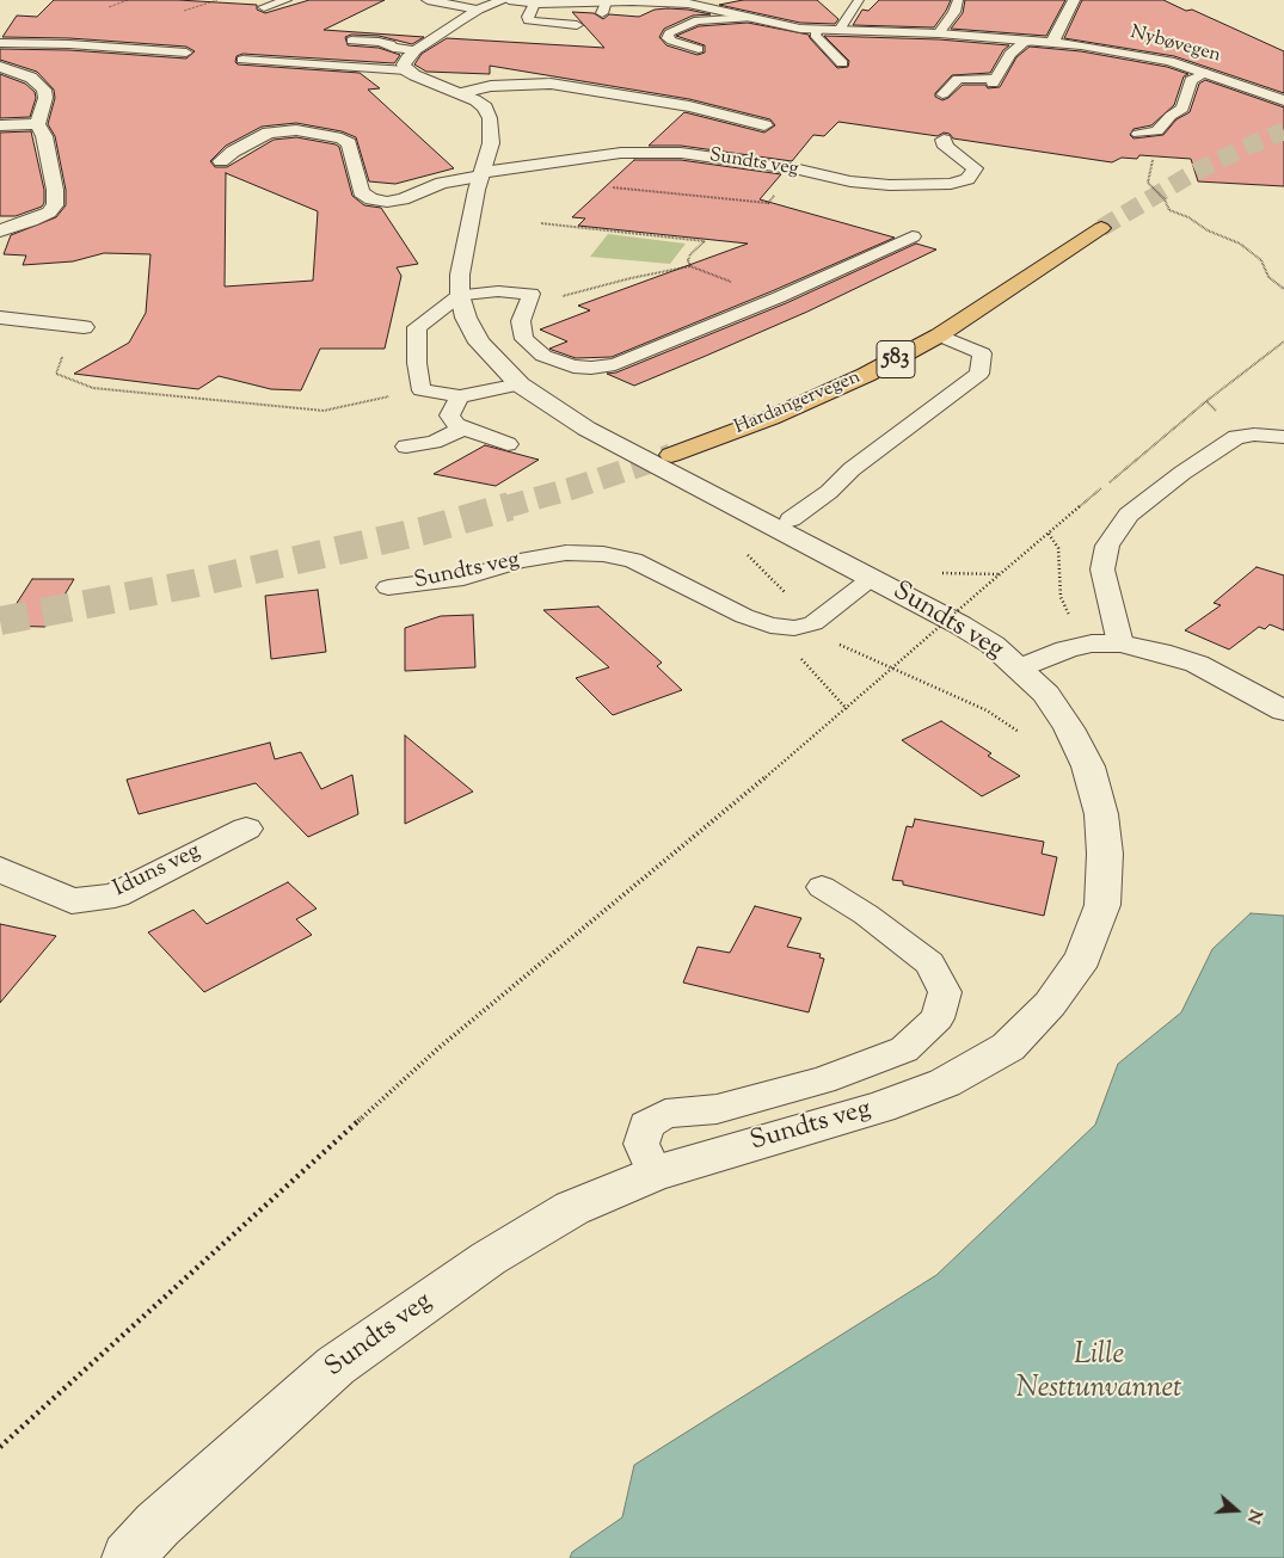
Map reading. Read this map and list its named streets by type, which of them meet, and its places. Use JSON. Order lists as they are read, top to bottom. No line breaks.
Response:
{"streets":{"main road":["583","Hardangervegen"],"street":["Nybøvegen","Sundts veg","Iduns veg"]},"water":["Lille Nesttunvannet"],"north":"right"}
